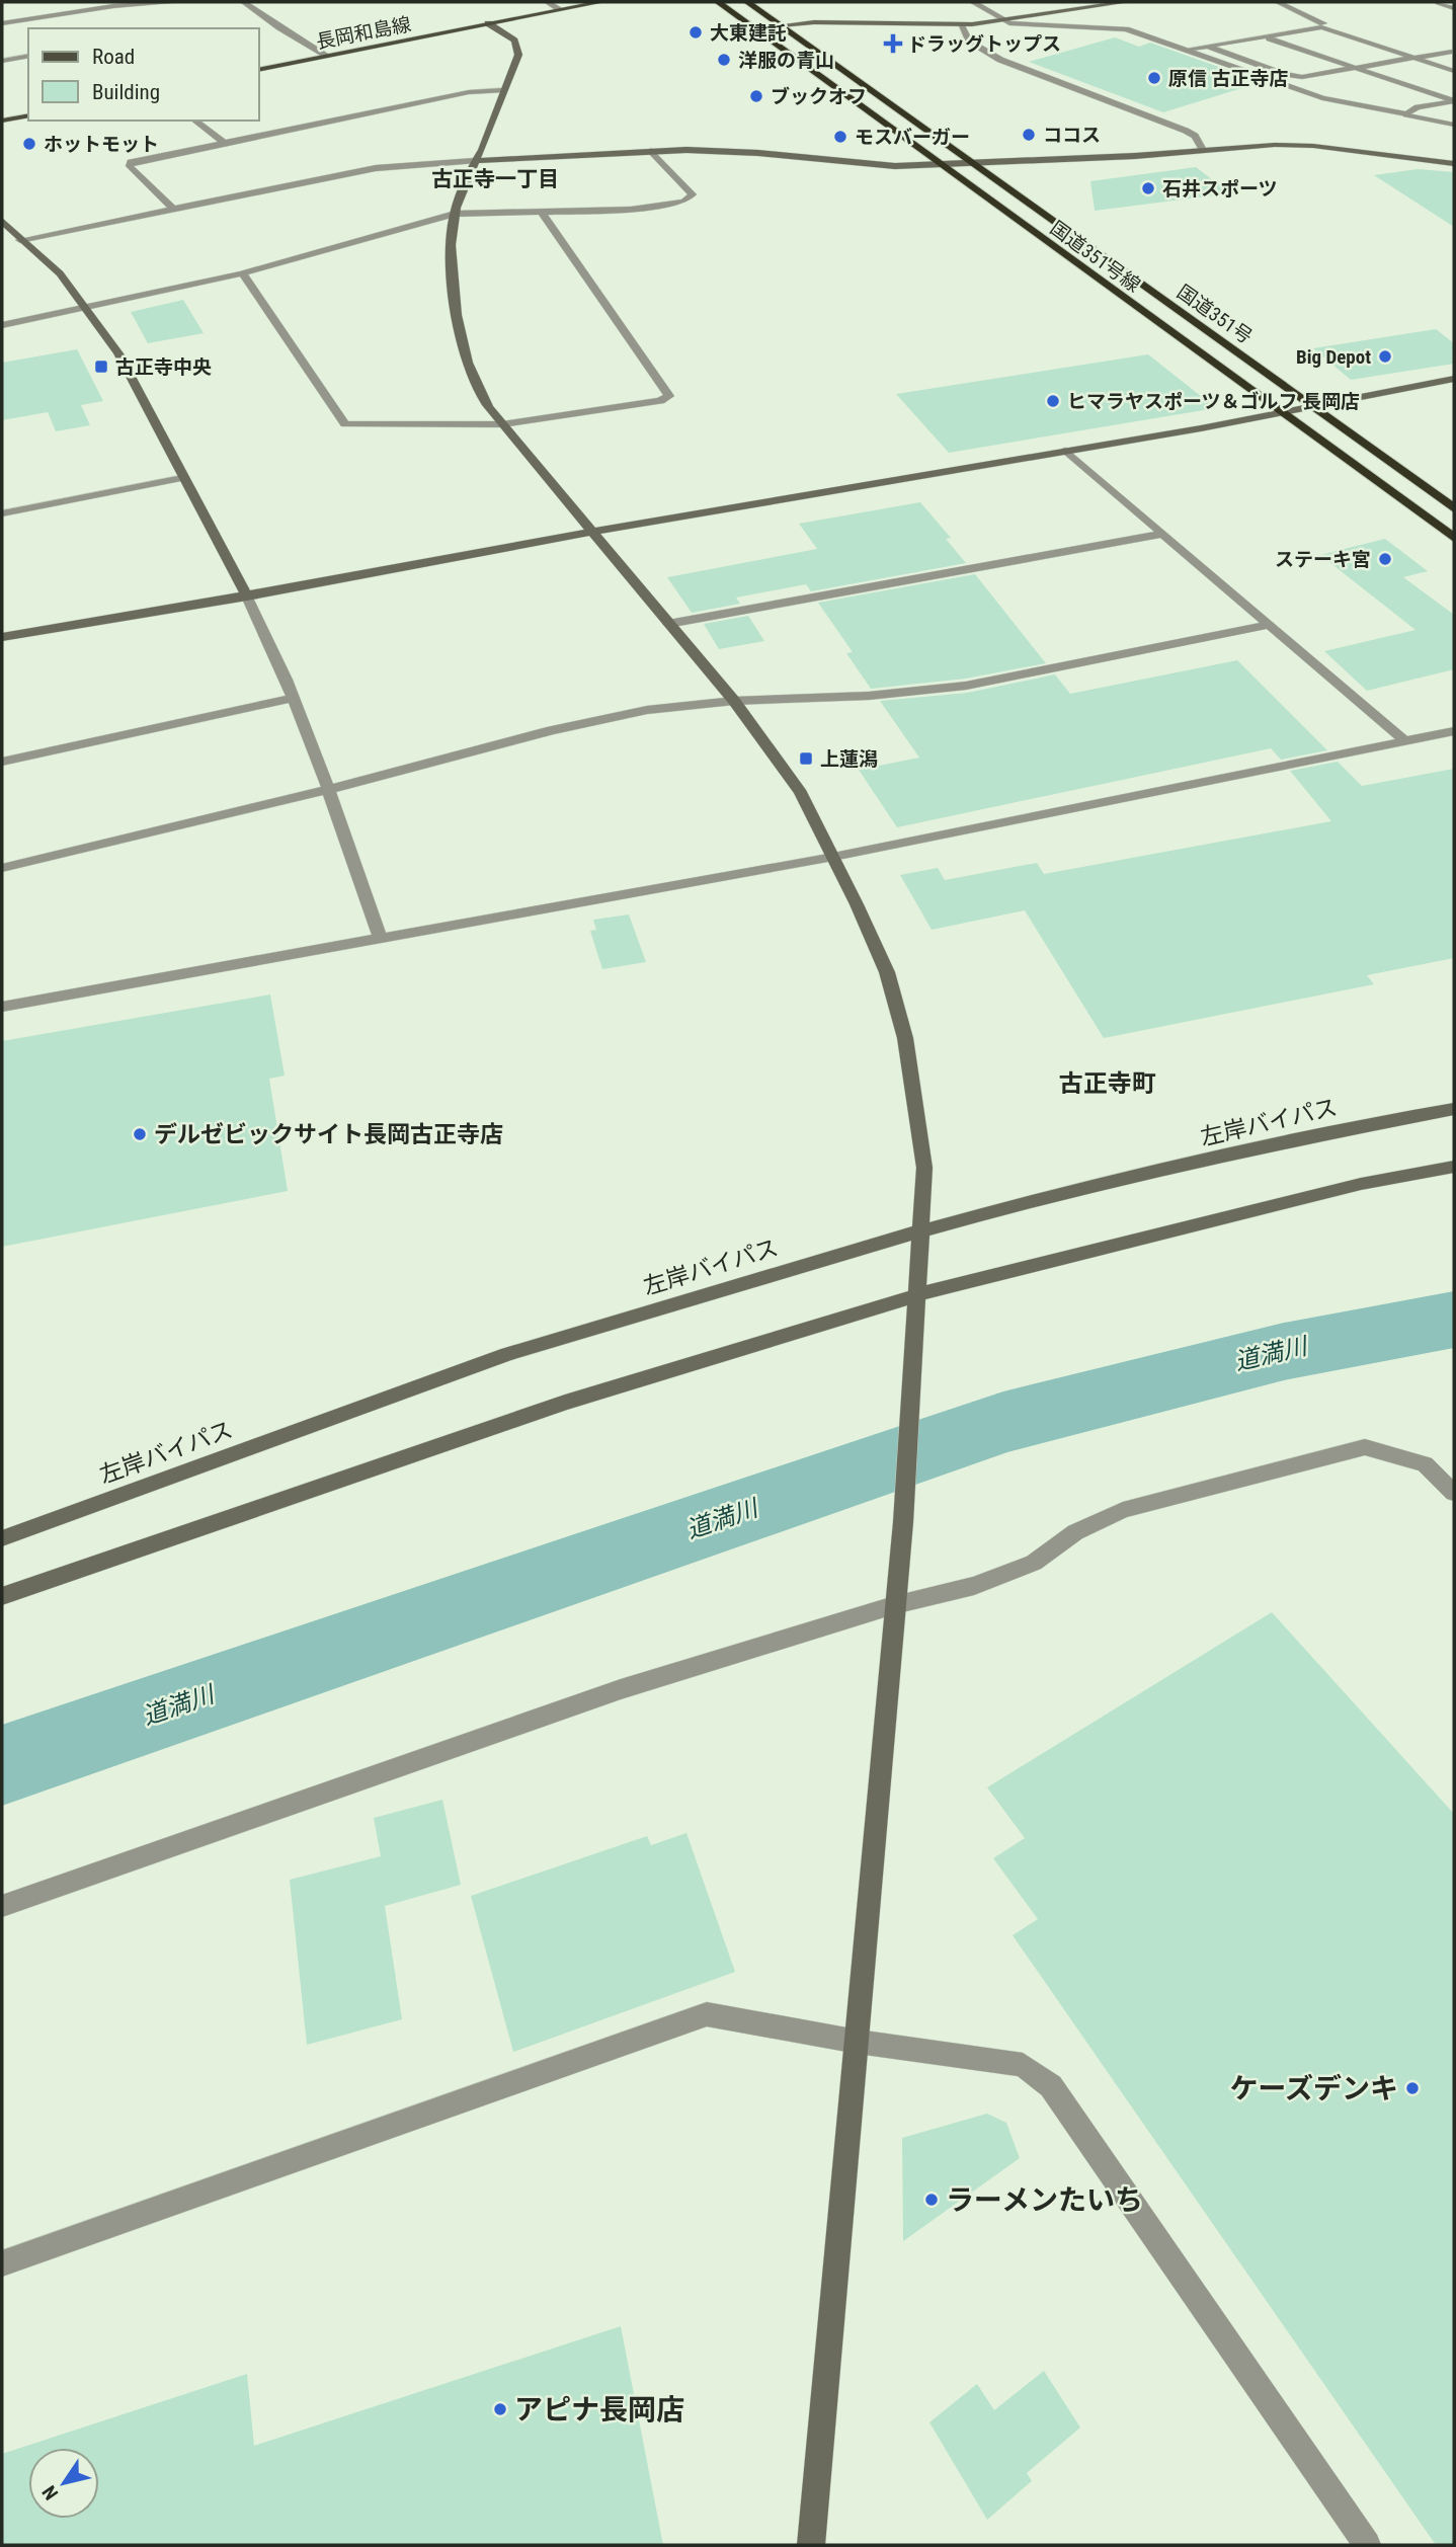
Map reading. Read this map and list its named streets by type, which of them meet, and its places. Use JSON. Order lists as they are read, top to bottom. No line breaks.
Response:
{"streets":{"highway":["国道351号線","国道351号"],"main road":["長岡和島線"],"street":["左岸バイパス"]},"districts":["古正寺一丁目","古正寺町"],"water":["道満川"],"places":{"other":["大東建託","洋服の青山","原信 古正寺店","ブックオフ","ココス","モスバーガー","ホットモット","石井スポーツ","Big Depot","ヒマラヤスポーツ＆ゴルフ 長岡店","ステーキ宮","デルゼビックサイト長岡古正寺店","ケーズデンキ","ラーメンたいち","アピナ長岡店"],"health":["ドラッグトップス"],"transit":["古正寺中央","上蓮潟"]},"legend":["Road","Building"],"north":"bottom left"}
